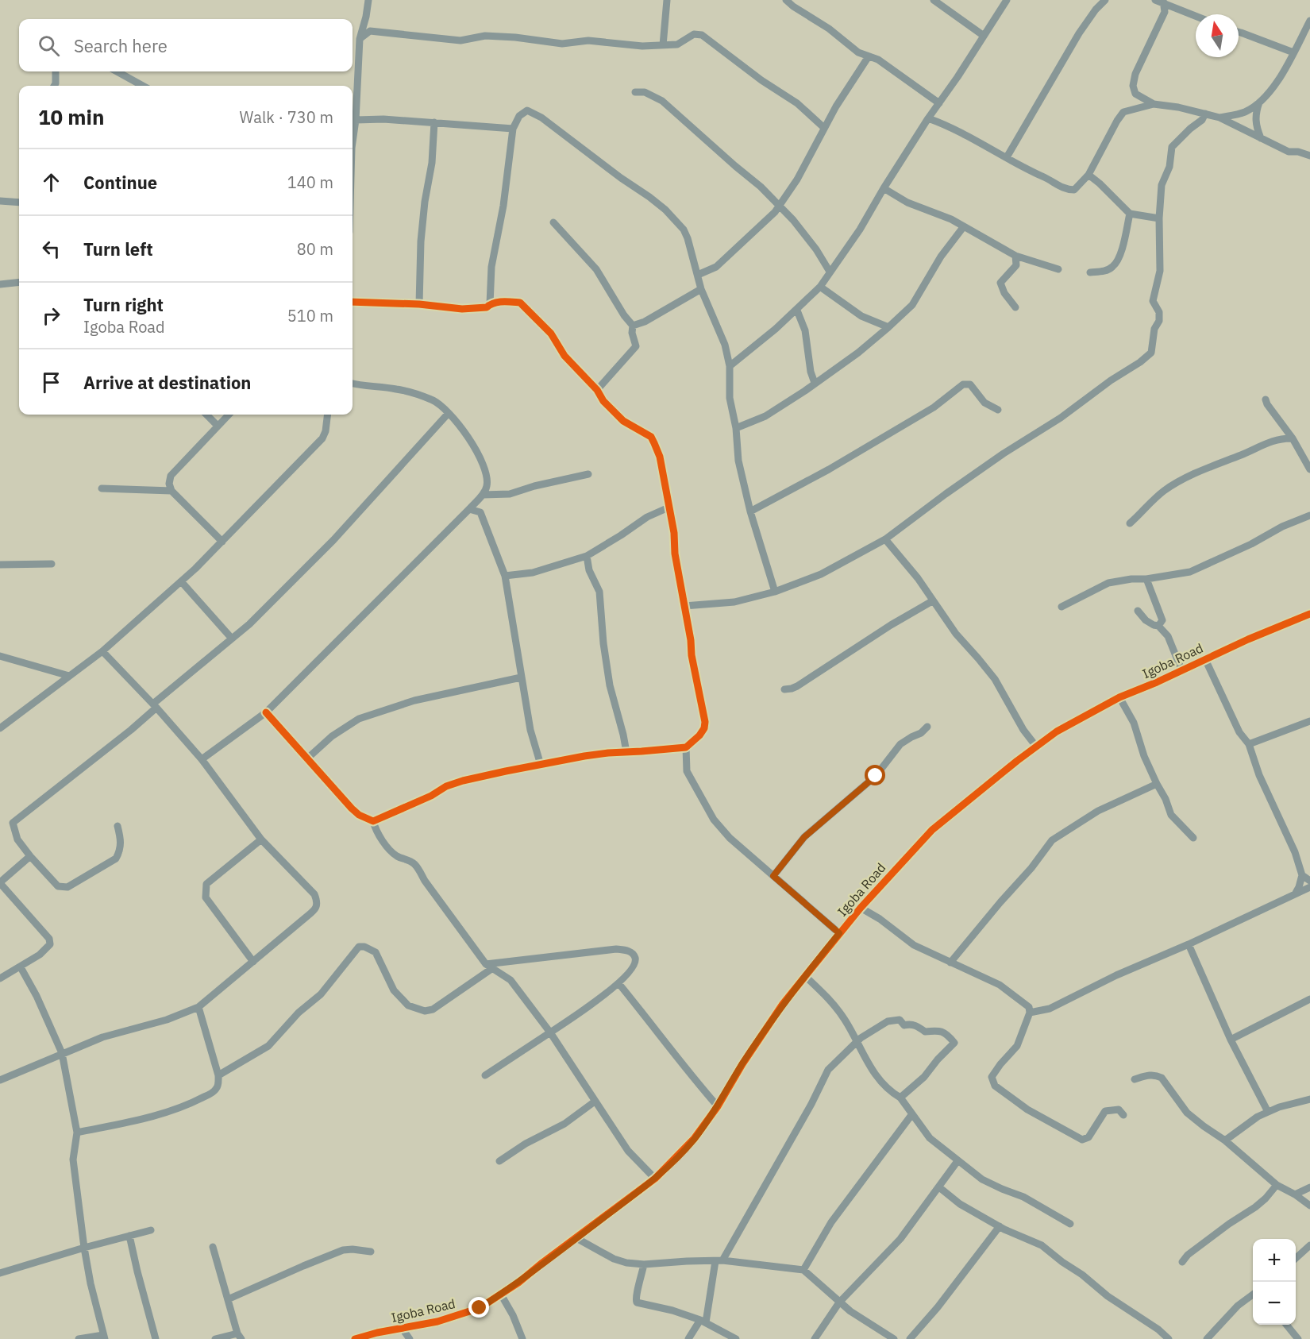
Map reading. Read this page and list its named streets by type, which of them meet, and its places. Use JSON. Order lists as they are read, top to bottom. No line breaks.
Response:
{"streets":{"street":["Igoba Road"]},"north":"top","page":{"search":"Search here","heading":["10 min","Walk · 730 m"],"list":[["Continue","140 m"],["Turn left","80 m"],["Turn right","Igoba Road","510 m"],"Arrive at destination"],"map_buttons":["+","−"]}}
